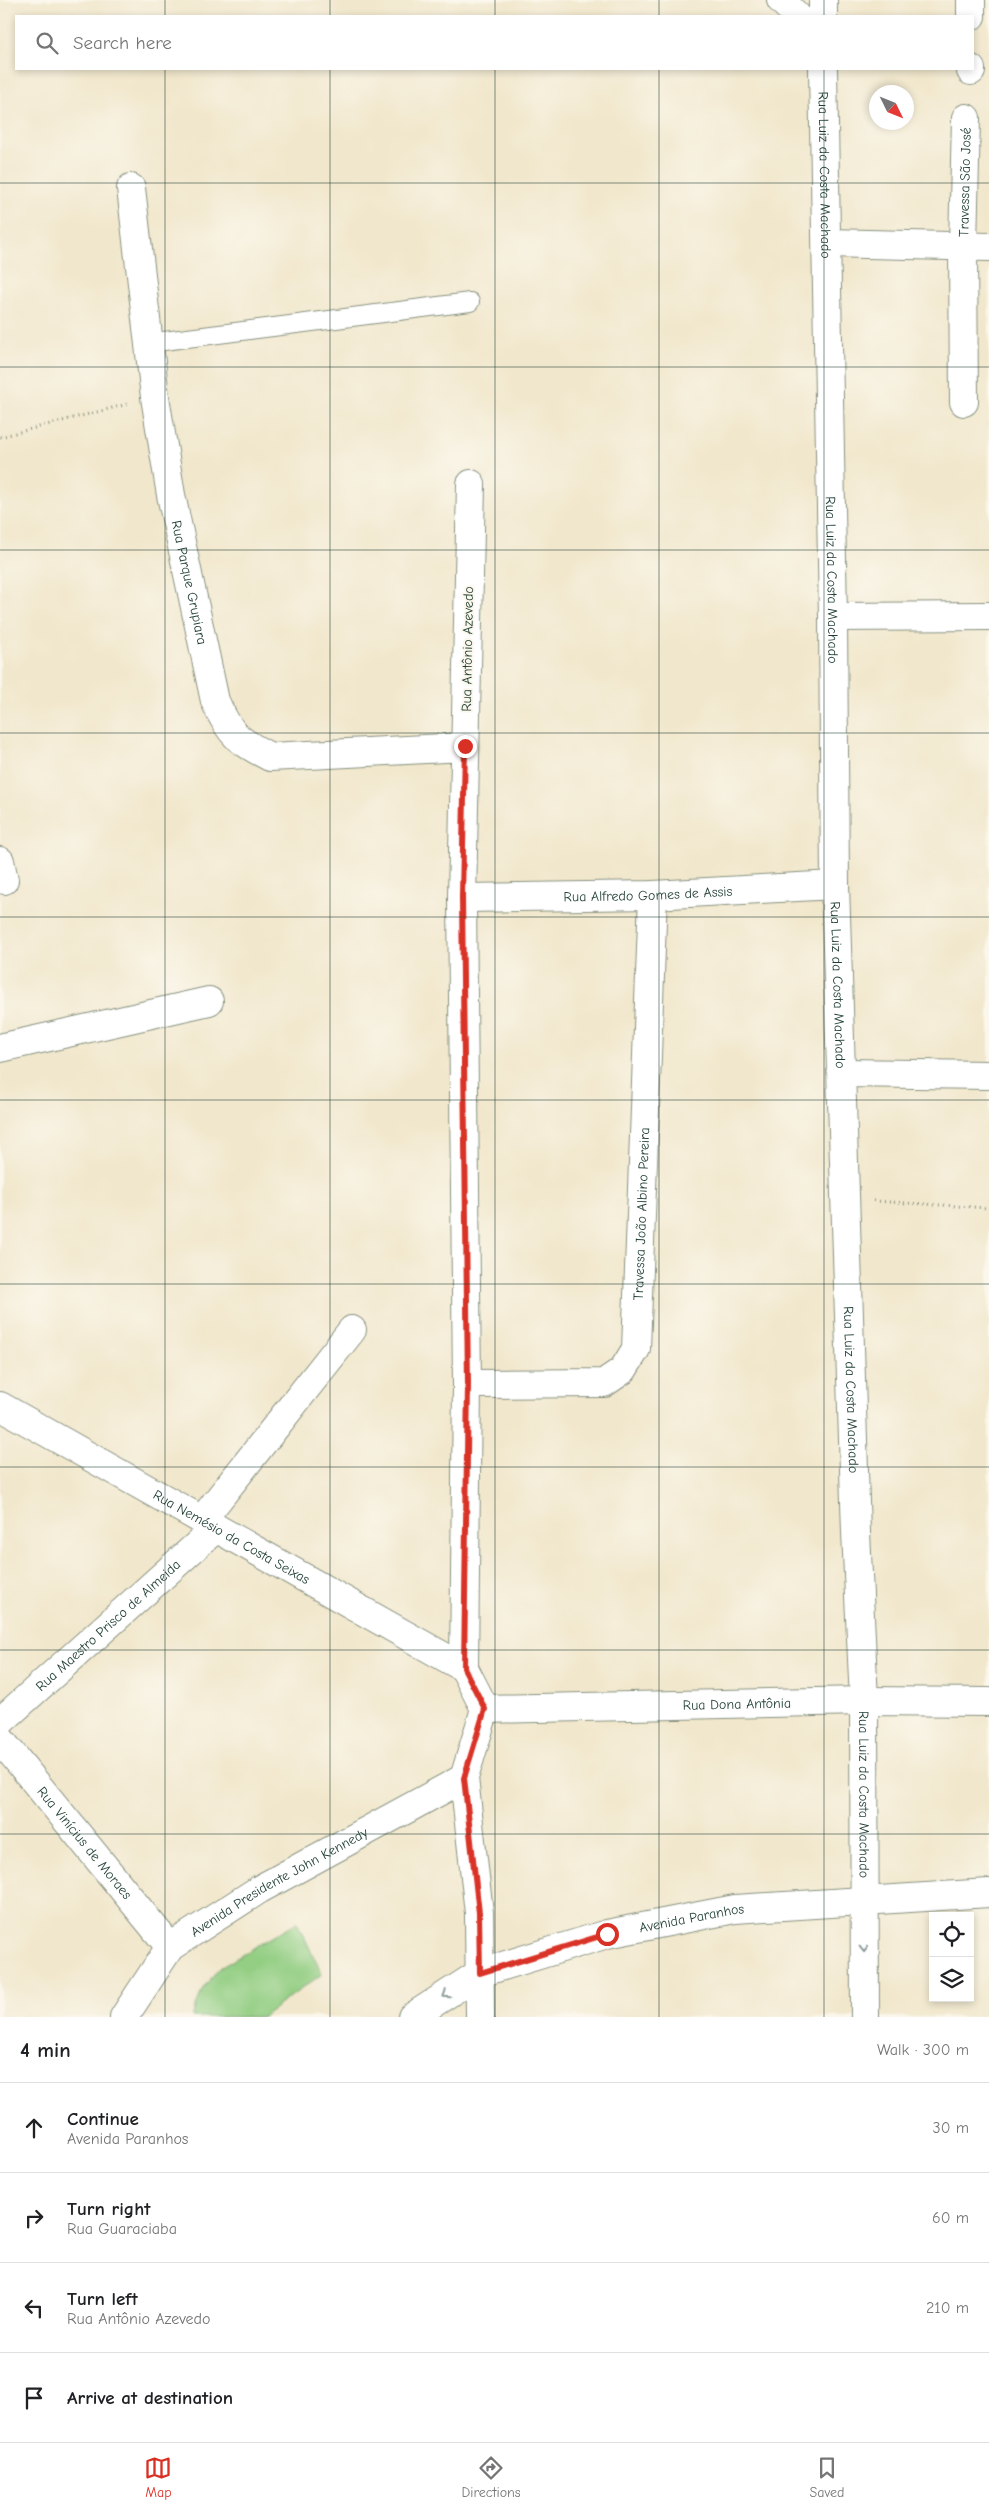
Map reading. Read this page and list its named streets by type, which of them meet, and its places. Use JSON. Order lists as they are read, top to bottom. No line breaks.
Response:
{"streets":{"street":["Rua Luiz da Costa Machado","Travessa São José","Rua Parque Grupiara","Rua Antônio Azevedo","Rua Alfredo Gomes de Assis","Travessa João Albino Pereira","Rua Nemésio da Costa Seixas","Rua Maestro Prisco de Almeida","Rua Dona Antônia","Rua Vinícius de Moraes","Avenida Presidente John Kennedy","Avenida Paranhos"]},"crossings":[["Rua Luiz da Costa Machado","Rua Alfredo Gomes de Assis"],["Rua Luiz da Costa Machado","Rua Dona Antônia"],["Rua Luiz da Costa Machado","Avenida Paranhos"],["Rua Parque Grupiara","Rua Antônio Azevedo"],["Rua Antônio Azevedo","Rua Alfredo Gomes de Assis"],["Rua Antônio Azevedo","Travessa João Albino Pereira"],["Rua Antônio Azevedo","Rua Nemésio da Costa Seixas"],["Rua Antônio Azevedo","Rua Dona Antônia"],["Rua Alfredo Gomes de Assis","Travessa João Albino Pereira"],["Rua Nemésio da Costa Seixas","Rua Maestro Prisco de Almeida"],["Rua Vinícius de Moraes","Avenida Presidente John Kennedy"]],"north":"bottom right","page":{"search":"Search here","heading":["4 min","Walk · 300 m"],"list":[["Continue","Avenida Paranhos","30 m"],["Turn right","Rua Guaraciaba","60 m"],["Turn left","Rua Antônio Azevedo","210 m"],"Arrive at destination"],"nav":["Map","Directions","Saved"]}}
